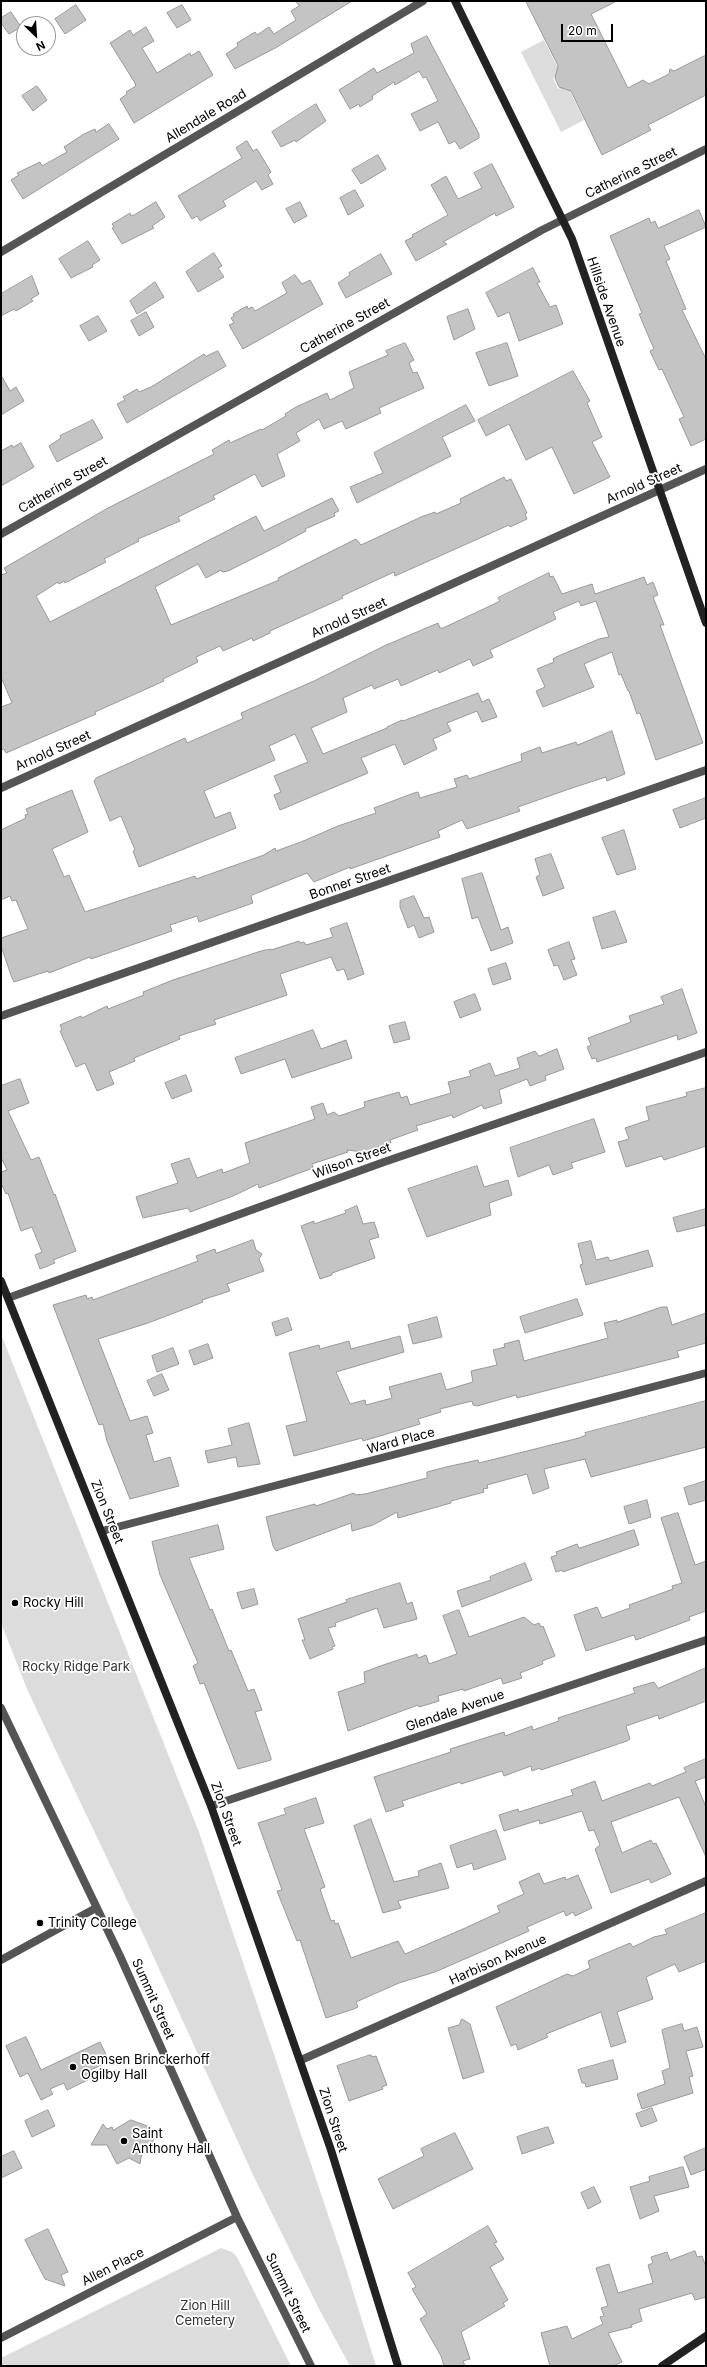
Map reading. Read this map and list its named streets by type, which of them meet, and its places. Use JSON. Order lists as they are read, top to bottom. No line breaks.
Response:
{"streets":{"main road":["Hillside Avenue","Zion Street"],"street":["Allendale Road","Catherine Street","Arnold Street","Bonner Street","Wilson Street","Ward Place","Glendale Avenue","Harbison Avenue","Summit Street","Allen Place"]},"crossings":[["Catherine Street","Hillside Avenue"],["Hillside Avenue","Arnold Street"],["Wilson Street","Zion Street"],["Ward Place","Zion Street"],["Zion Street","Glendale Avenue"],["Zion Street","Harbison Avenue"],["Summit Street","Allen Place"]],"parks":["Rocky Ridge Park","Zion Hill Cemetery"],"places":["Rocky Hill","Trinity College","Remsen Brinckerhoff Ogilby Hall","Saint Anthony Hall"],"scale_bar":"20 m","north":"bottom right"}
